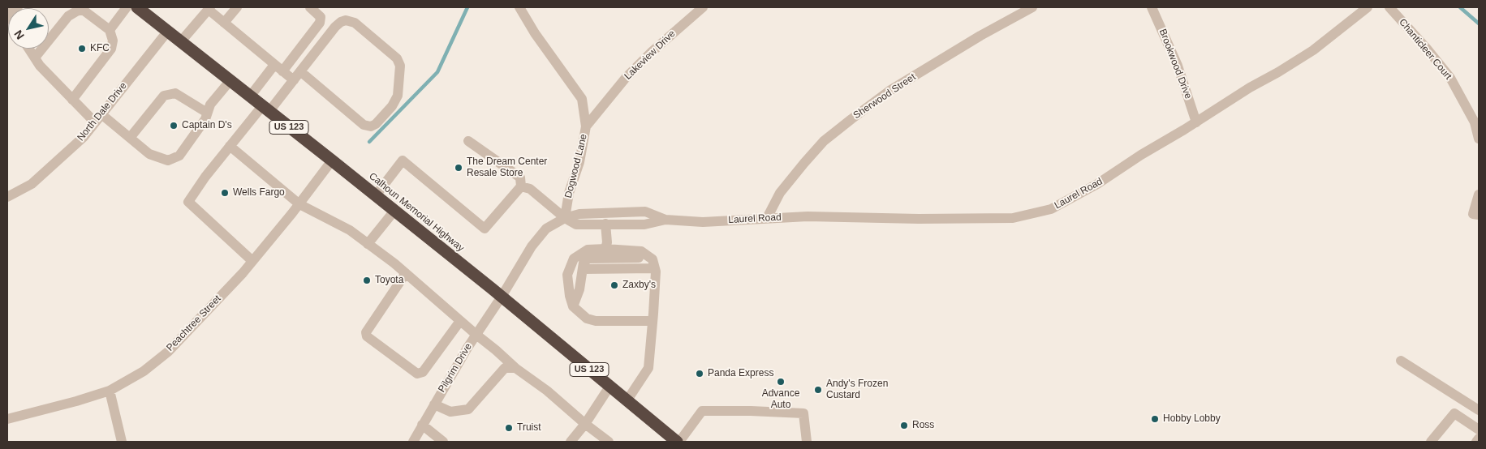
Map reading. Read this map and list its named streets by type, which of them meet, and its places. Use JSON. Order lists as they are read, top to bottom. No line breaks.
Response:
{"streets":{"highway":["US 123","Calhoun Memorial Highway"],"street":["Chanticleer Court","Lakeview Drive","Brookwood Drive","Sherwood Street","North Dale Drive","Dogwood Lane","Laurel Road","Peachtree Street","Pilgrim Drive"]},"crossings":[["Lakeview Drive","Dogwood Lane"],["Brookwood Drive","Laurel Road"],["Sherwood Street","Laurel Road"],["North Dale Drive","Calhoun Memorial Highway"],["Dogwood Lane","Laurel Road"],["Calhoun Memorial Highway","Peachtree Street"],["Calhoun Memorial Highway","Pilgrim Drive"]],"places":["KFC","Captain D's","The Dream Center Resale Store","Wells Fargo","Toyota","Zaxby's","Panda Express","Advance Auto","Andy's Frozen Custard","Hobby Lobby","Ross","Truist"],"north":"bottom left"}
